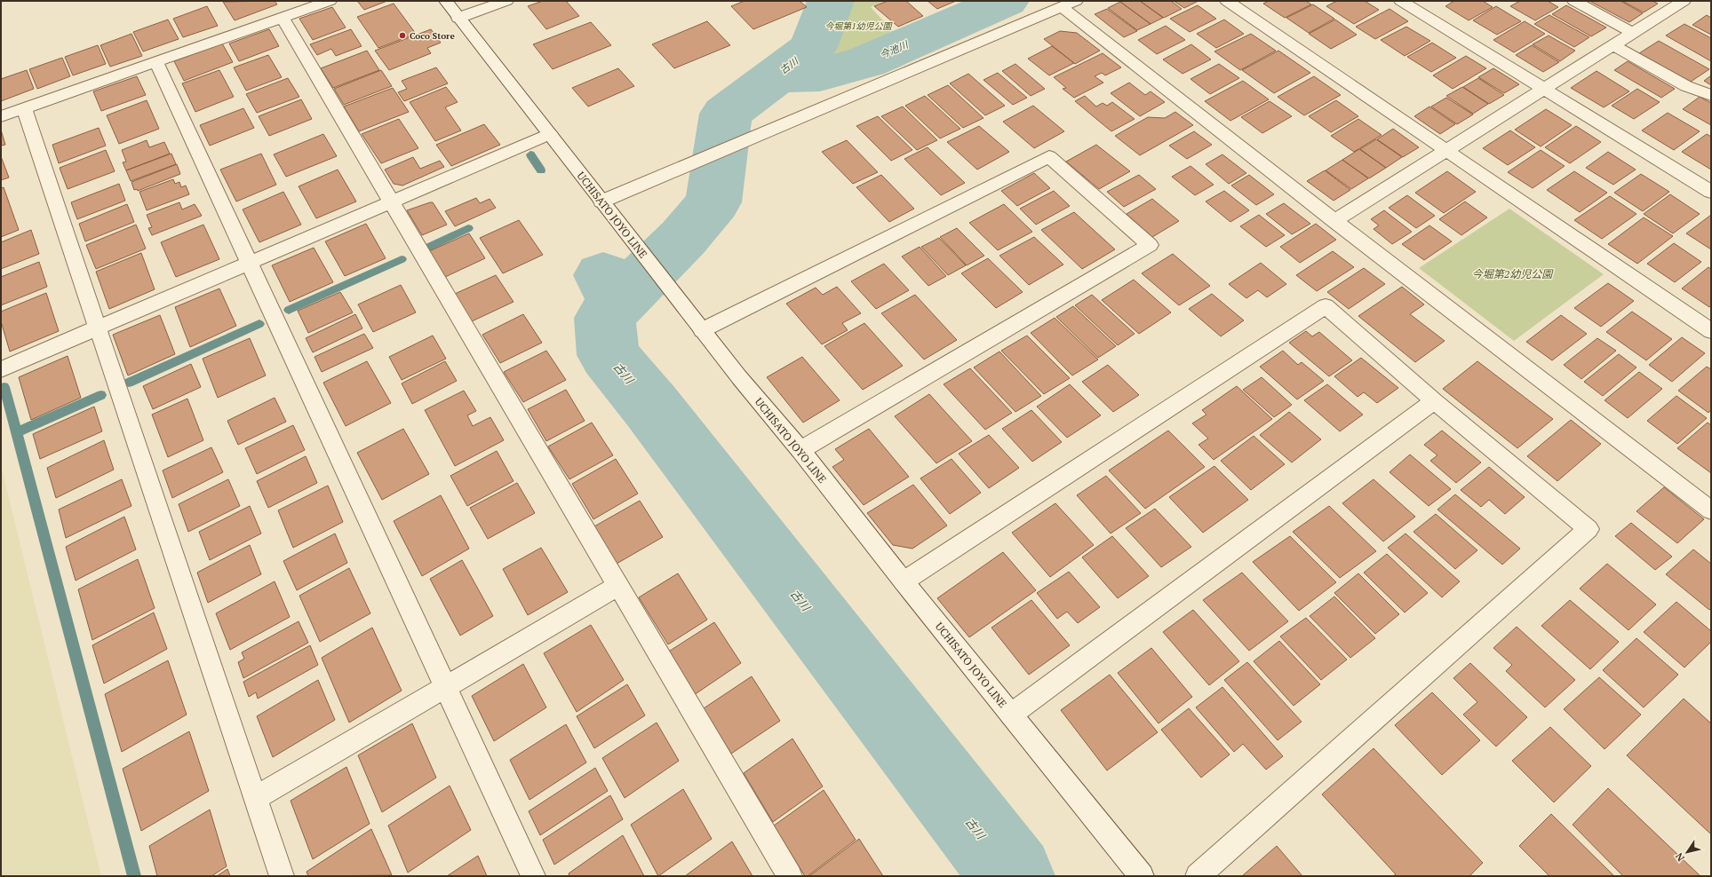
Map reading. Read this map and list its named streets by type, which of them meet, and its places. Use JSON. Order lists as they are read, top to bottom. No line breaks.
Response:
{"streets":{"street":["UCHISATO JOYO LINE"]},"water":["今池川","古川"],"parks":["今堀第1幼児公園","今堀第2幼児公園"],"places":["Coco Store"],"north":"bottom left"}
